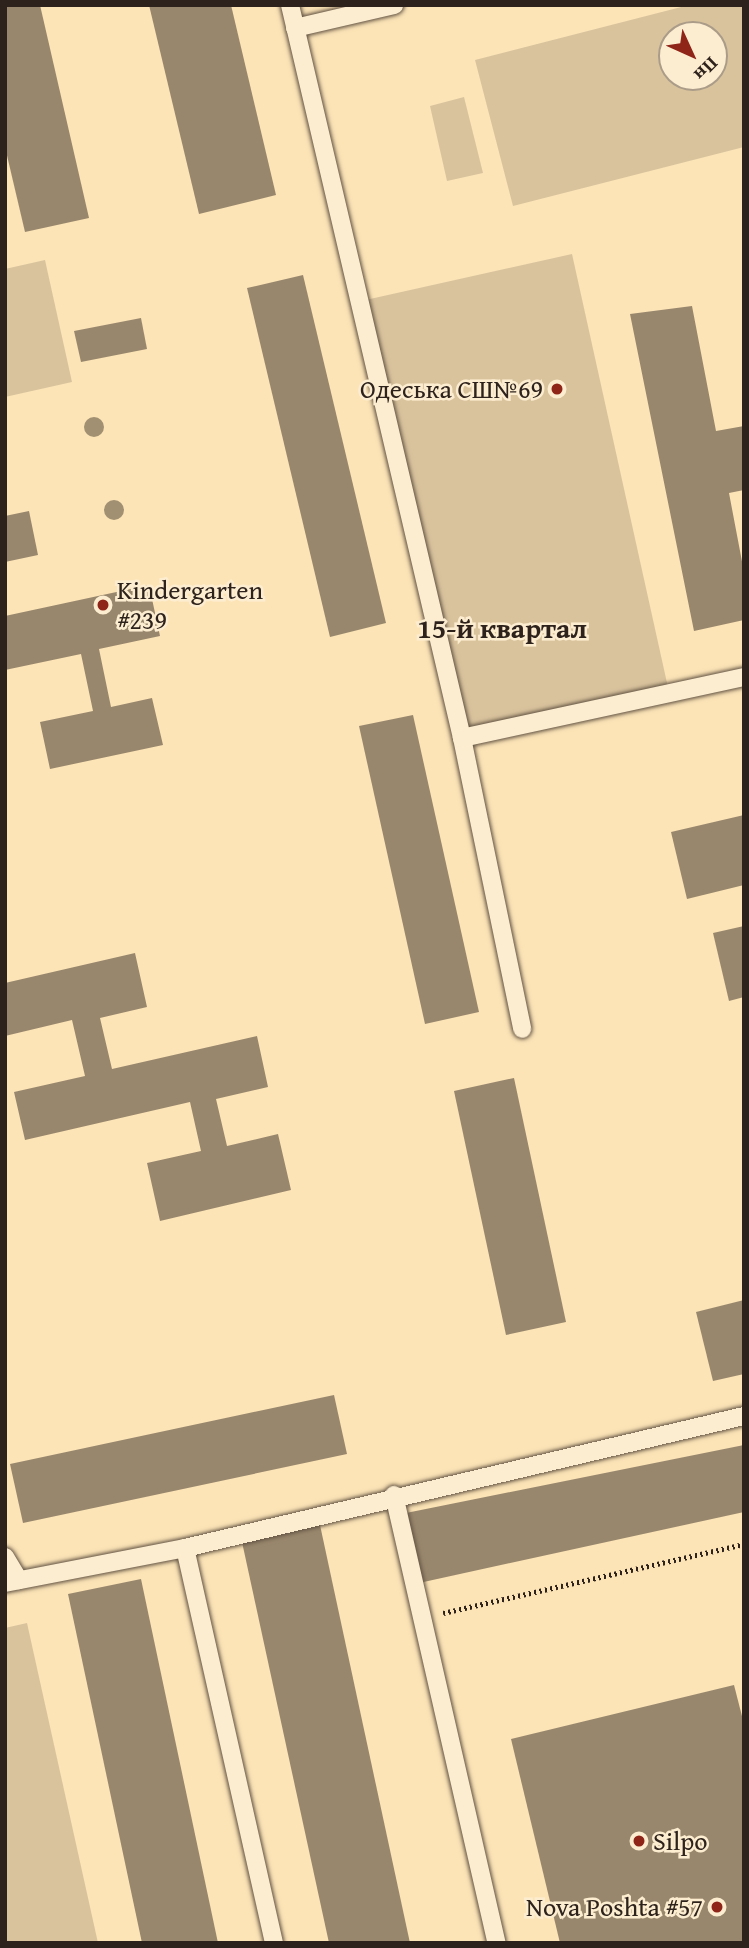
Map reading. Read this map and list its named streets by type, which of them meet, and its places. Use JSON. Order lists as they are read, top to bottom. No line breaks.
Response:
{"districts":["15-й квартал"],"places":["Одеська СШ№69","Kindergarten #239","Silpo","Nova Poshta #57"],"north":"bottom right"}
